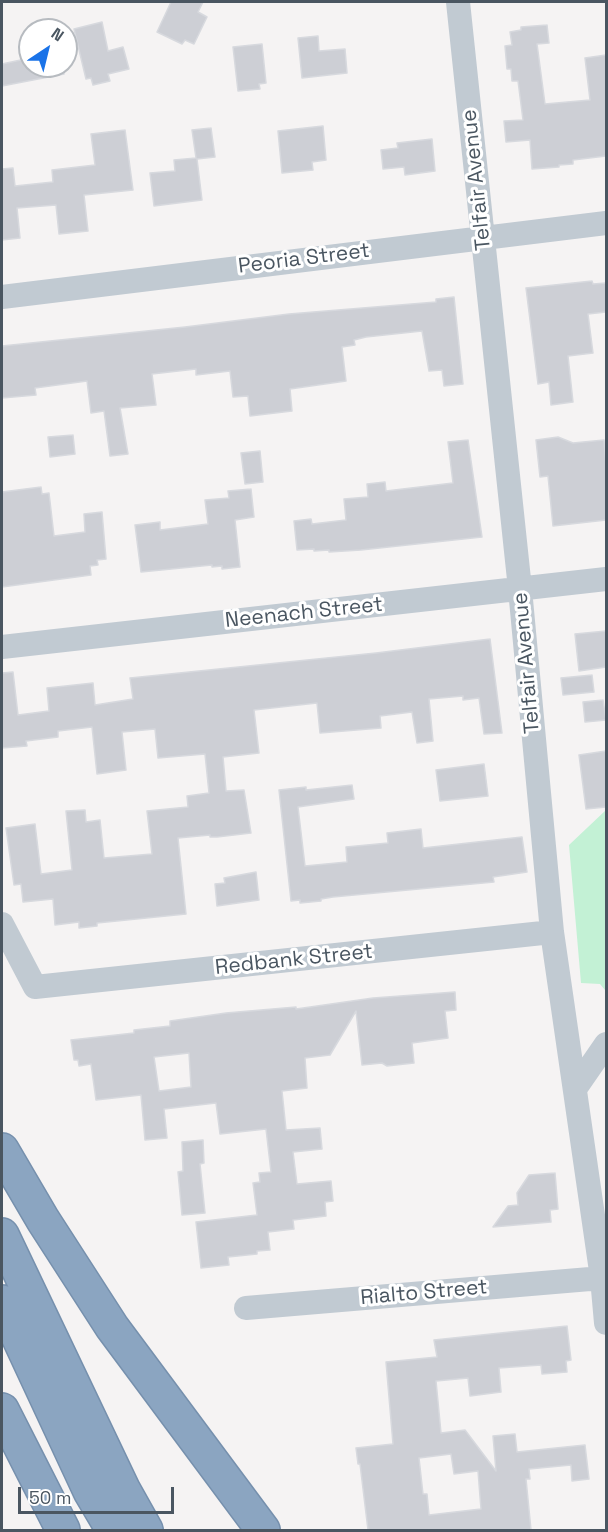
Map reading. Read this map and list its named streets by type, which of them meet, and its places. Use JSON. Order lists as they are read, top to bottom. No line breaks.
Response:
{"streets":{"street":["Telfair Avenue","Peoria Street","Neenach Street","Redbank Street","Rialto Street"]},"crossings":[["Telfair Avenue","Peoria Street"],["Telfair Avenue","Neenach Street"],["Telfair Avenue","Redbank Street"],["Telfair Avenue","Rialto Street"]],"scale_bar":"50 m","north":"top right"}
